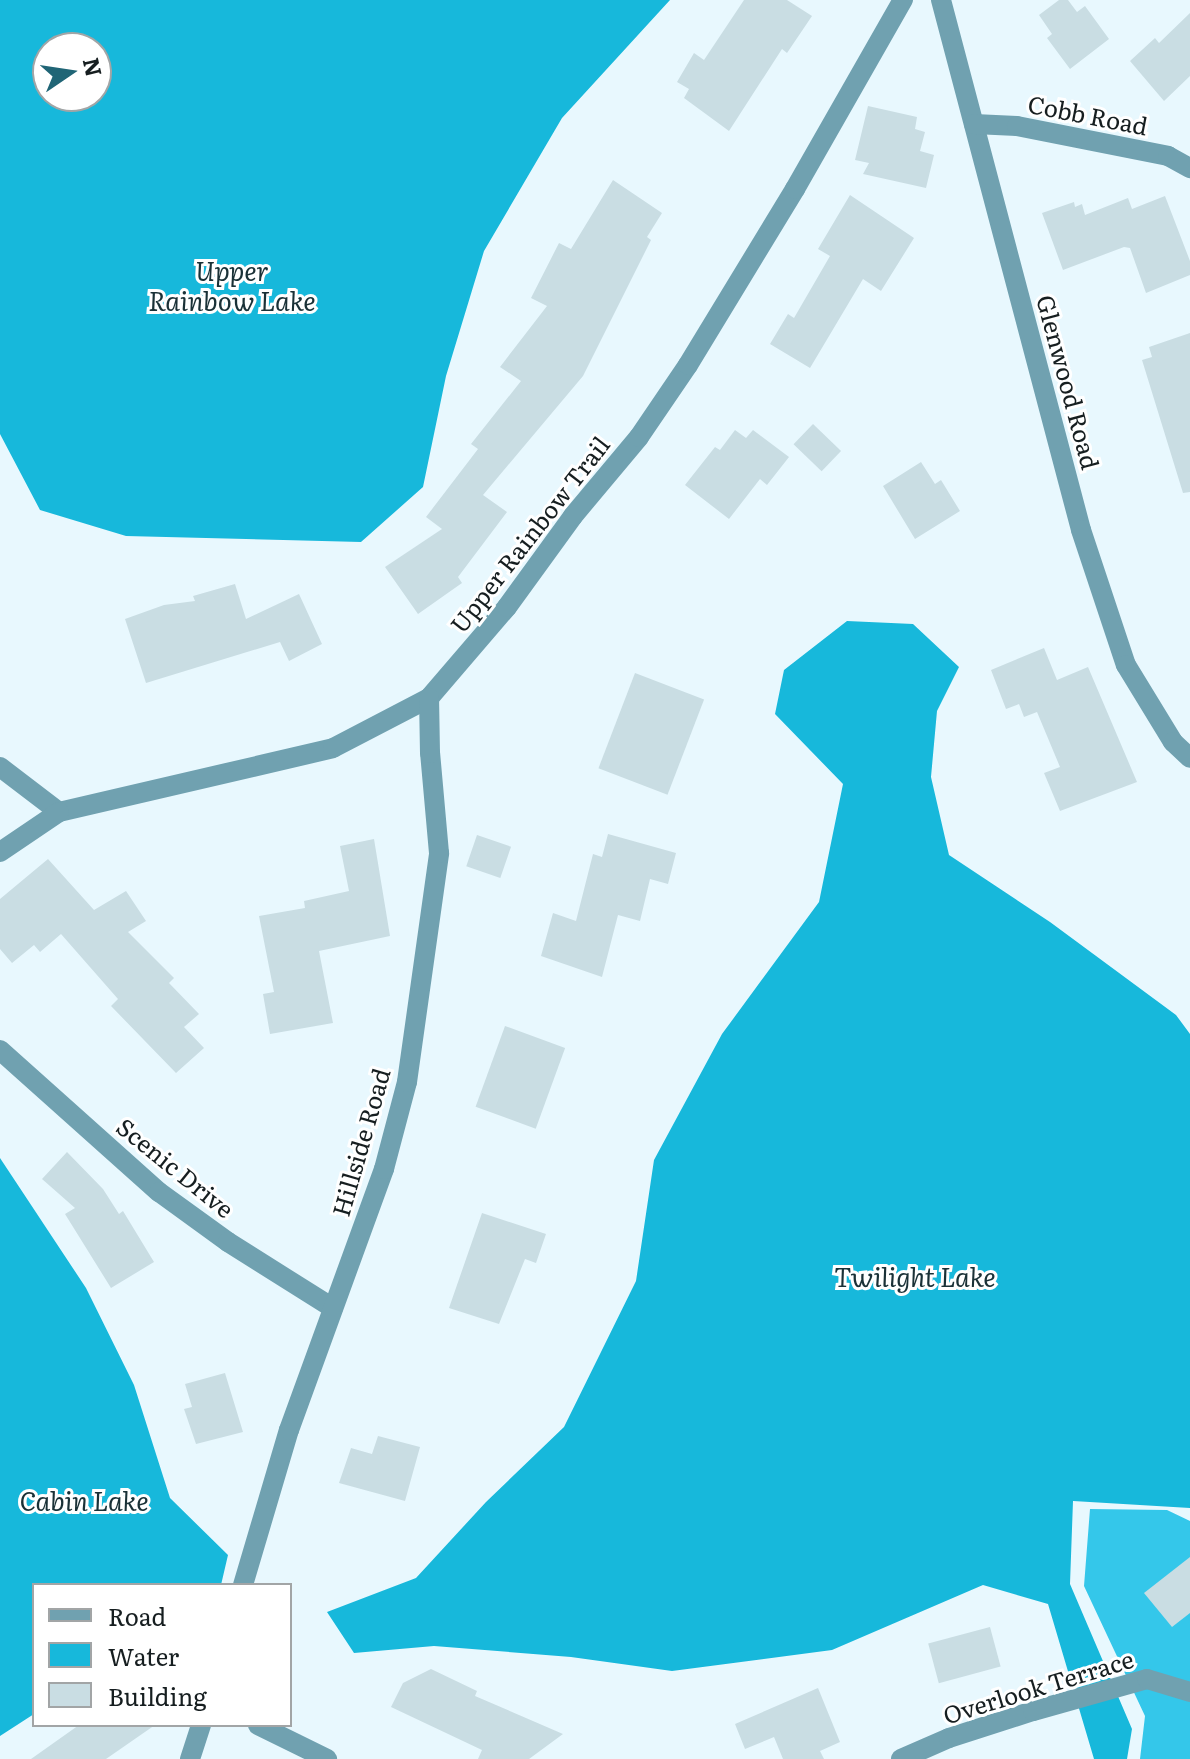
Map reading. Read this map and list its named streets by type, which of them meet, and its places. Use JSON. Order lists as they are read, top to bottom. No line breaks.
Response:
{"streets":{"street":["Cobb Road","Glenwood Road","Upper Rainbow Trail","Hillside Road","Scenic Drive","Overlook Terrace"]},"crossings":[["Cobb Road","Glenwood Road"],["Upper Rainbow Trail","Hillside Road"],["Hillside Road","Scenic Drive"]],"water":["Upper Rainbow Lake","Twilight Lake","Cabin Lake"],"legend":["Road","Water","Building"],"north":"right"}
